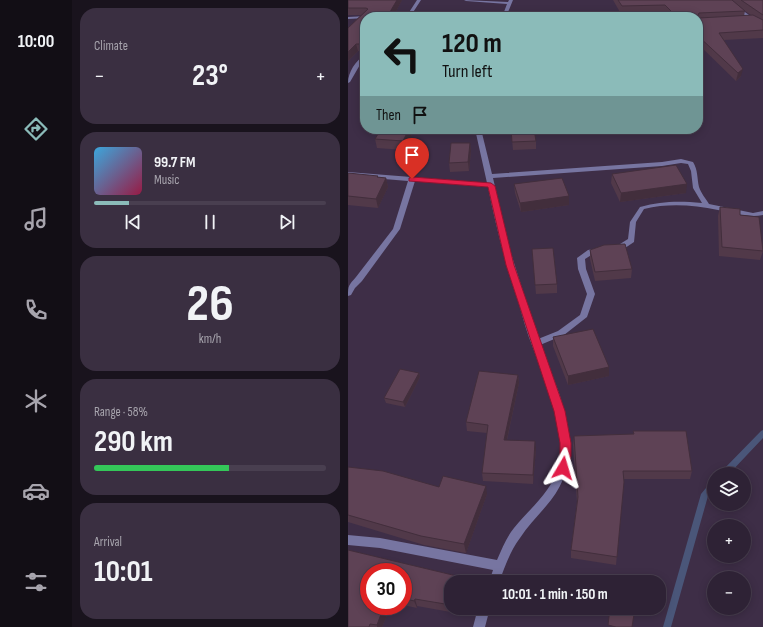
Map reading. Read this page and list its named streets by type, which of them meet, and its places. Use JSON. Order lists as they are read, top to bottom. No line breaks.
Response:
{"page":{"tabs":"10:00","tile":["Climate",["26","km/h"],["Range · 58%","290 km"],["Arrival","10:01"]],"turn":["120 m","Turn left"],"heat":["−","23°","+"],"then":"Then","song":["99.7 FM","Music"],"map_buttons":["+","−"],"limit":"30","trip":"10:01 · 1 min · 150 m"}}
